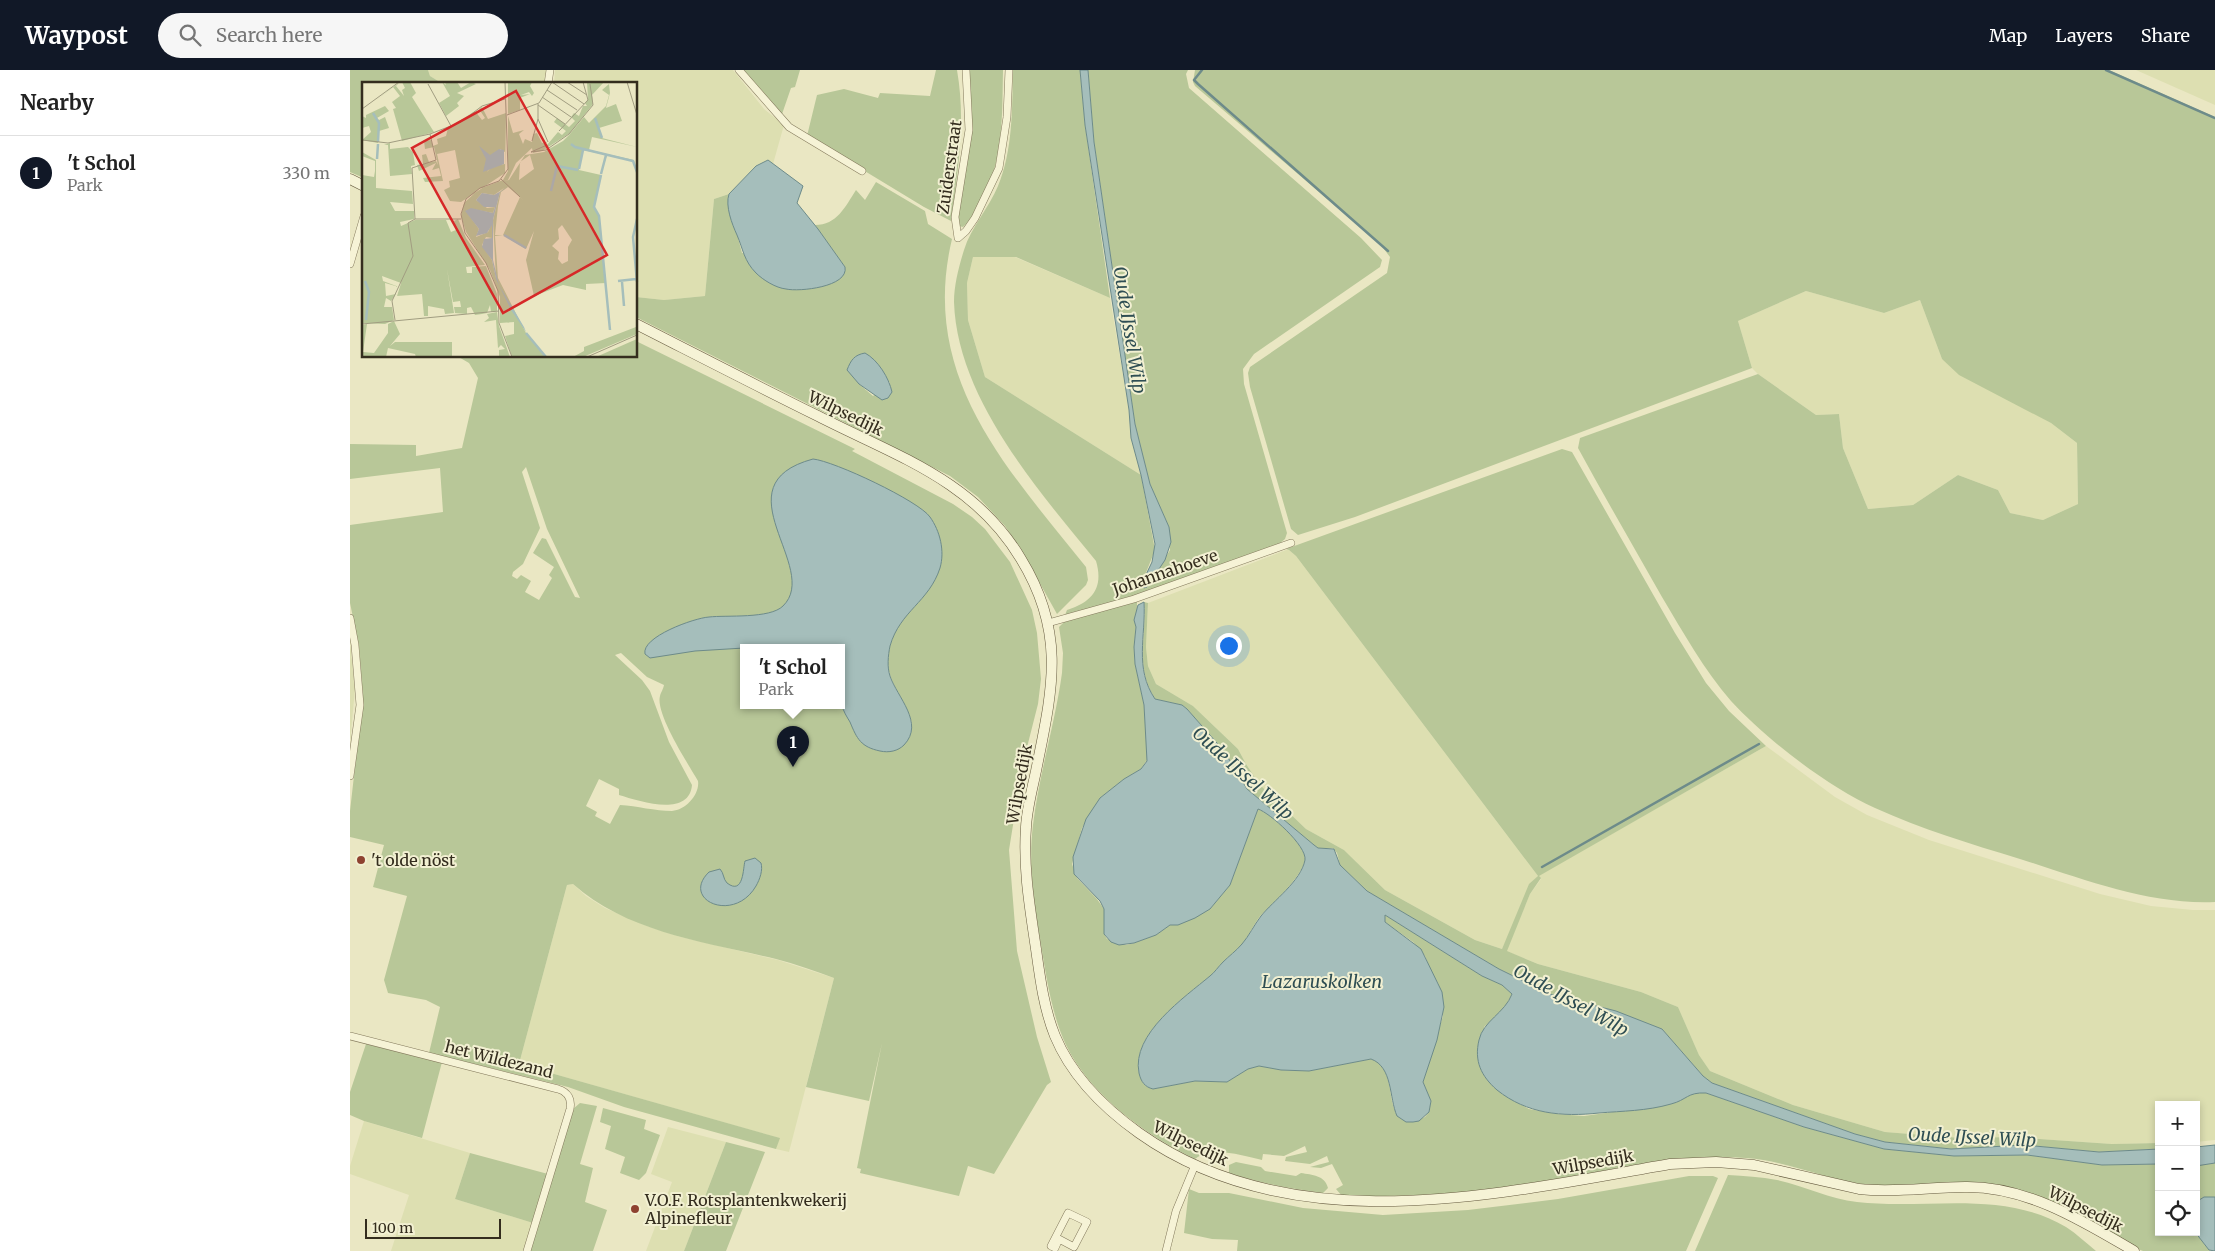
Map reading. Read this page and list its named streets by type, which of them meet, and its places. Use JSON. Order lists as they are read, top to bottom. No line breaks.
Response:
{"streets":{"main road":["Wilpsedijk"],"street":["Zuiderstraat","Johannahoeve","het Wildezand"]},"crossings":[["Wilpsedijk","Johannahoeve"]],"water":["Oude IJssel Wilp","Lazaruskolken"],"places":["'t olde nöst","V.O.F. Rotsplantenkwekerij Alpinefleur"],"scale_bar":"100 m","page":{"header":"Waypost","search":"Search here","nav":["Map","Layers","Share"],"heading":"Nearby","list":[{"mark":"1","name":"'t Schol","note":"Park","value":"330 m"}],"popup":["'t Schol","Park"],"pins":"1","map_buttons":["+","−"],"scale":"100 m"}}
